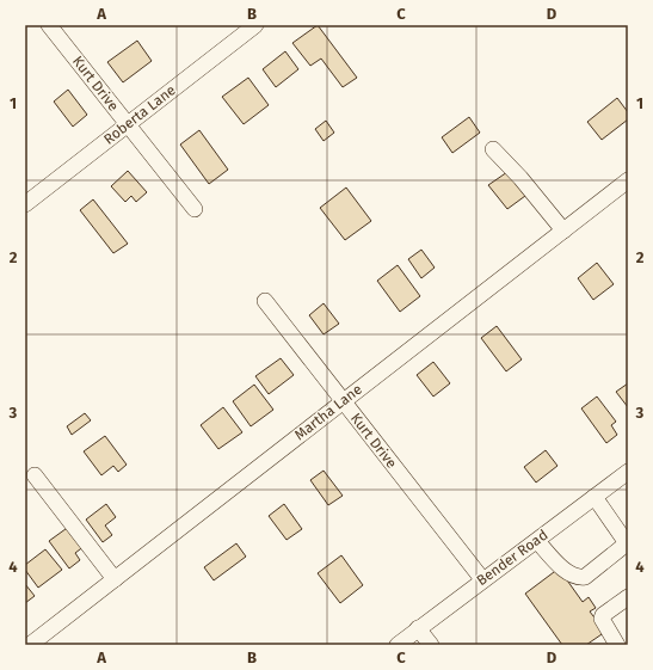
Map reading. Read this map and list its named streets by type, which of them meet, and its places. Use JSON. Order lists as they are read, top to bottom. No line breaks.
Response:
{"streets":{"street":["Kurt Drive","Roberta Lane","Martha Lane","Bender Road"]},"crossings":[["Kurt Drive","Roberta Lane"],["Kurt Drive","Martha Lane"],["Kurt Drive","Bender Road"]],"grid":{"columns":["A","B","C","D"],"rows":["1","2","3","4"]}}
